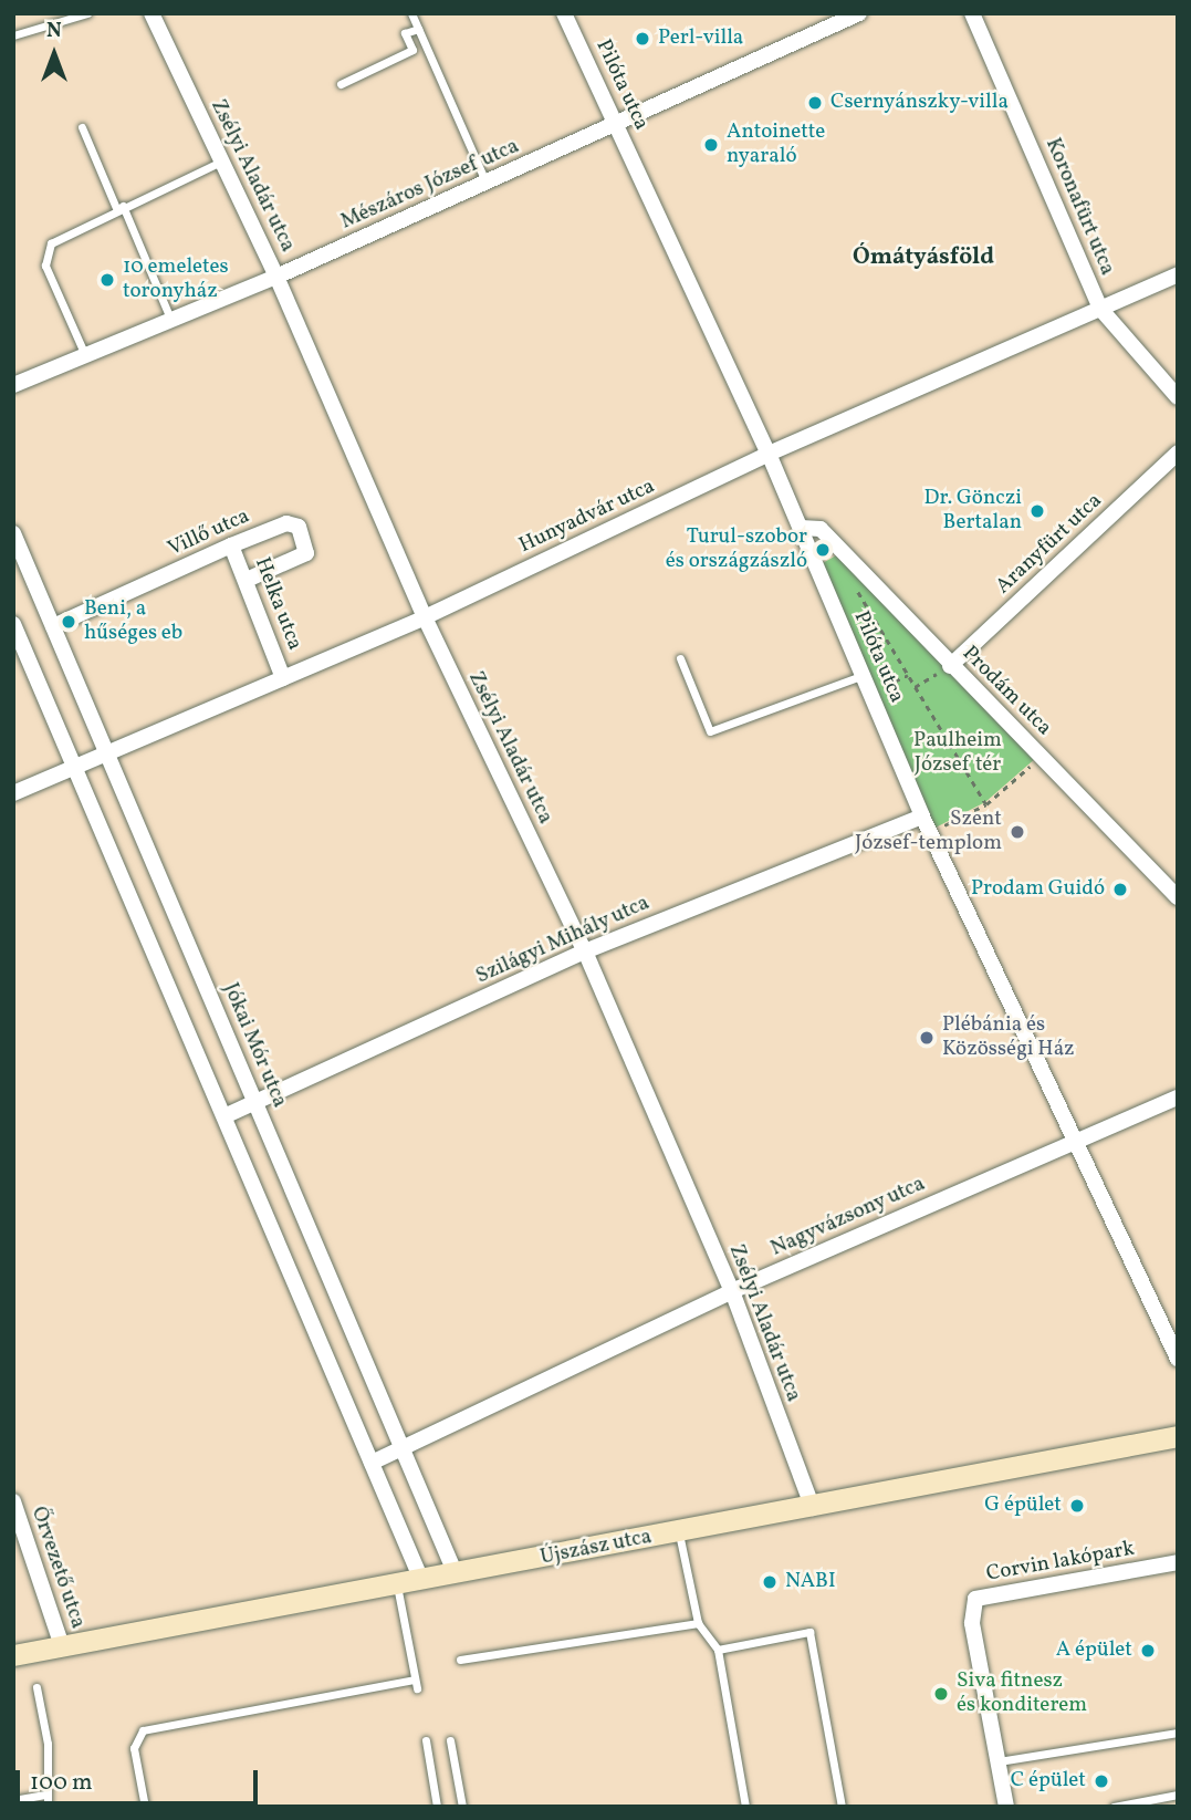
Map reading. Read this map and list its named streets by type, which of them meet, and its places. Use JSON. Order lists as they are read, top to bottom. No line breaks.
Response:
{"streets":{"street":["Pilóta utca","Zsélyi Aladár utca","Mészáros József utca","Koronafürt utca","Hunyadvár utca","Villő utca","Aranyfürt utca","Helka utca","Prodám utca","Szilágyi Mihály utca","Jókai Mór utca","Nagyvázsony utca","Újszász utca","Corvin lakópark","Őrvezető utca"]},"crossings":[["Pilóta utca","Mészáros József utca"],["Pilóta utca","Hunyadvár utca"],["Pilóta utca","Prodám utca"],["Pilóta utca","Szilágyi Mihály utca"],["Pilóta utca","Nagyvázsony utca"],["Zsélyi Aladár utca","Mészáros József utca"],["Zsélyi Aladár utca","Hunyadvár utca"],["Zsélyi Aladár utca","Szilágyi Mihály utca"],["Zsélyi Aladár utca","Nagyvázsony utca"],["Zsélyi Aladár utca","Újszász utca"],["Koronafürt utca","Hunyadvár utca"],["Hunyadvár utca","Helka utca"],["Hunyadvár utca","Jókai Mór utca"],["Villő utca","Helka utca"],["Villő utca","Jókai Mór utca"],["Aranyfürt utca","Prodám utca"],["Szilágyi Mihály utca","Jókai Mór utca"],["Jókai Mór utca","Nagyvázsony utca"],["Jókai Mór utca","Újszász utca"],["Újszász utca","Őrvezető utca"]],"districts":["Ómátyásföld"],"parks":["Paulheim József tér"],"places":["Perl-villa","Csernyánszky-villa","Antoinette nyaraló","10 emeletes toronyház","Dr. Gönczi Bertalan","Turul-szobor és országzászló","Beni, a hűséges eb","Szent József-templom","Prodam Guidó","Plébánia és Közösségi Ház","G épület","NABI","A épület","Siva fitnesz és konditerem","C épület"],"scale_bar":"100 m","north":"top"}
